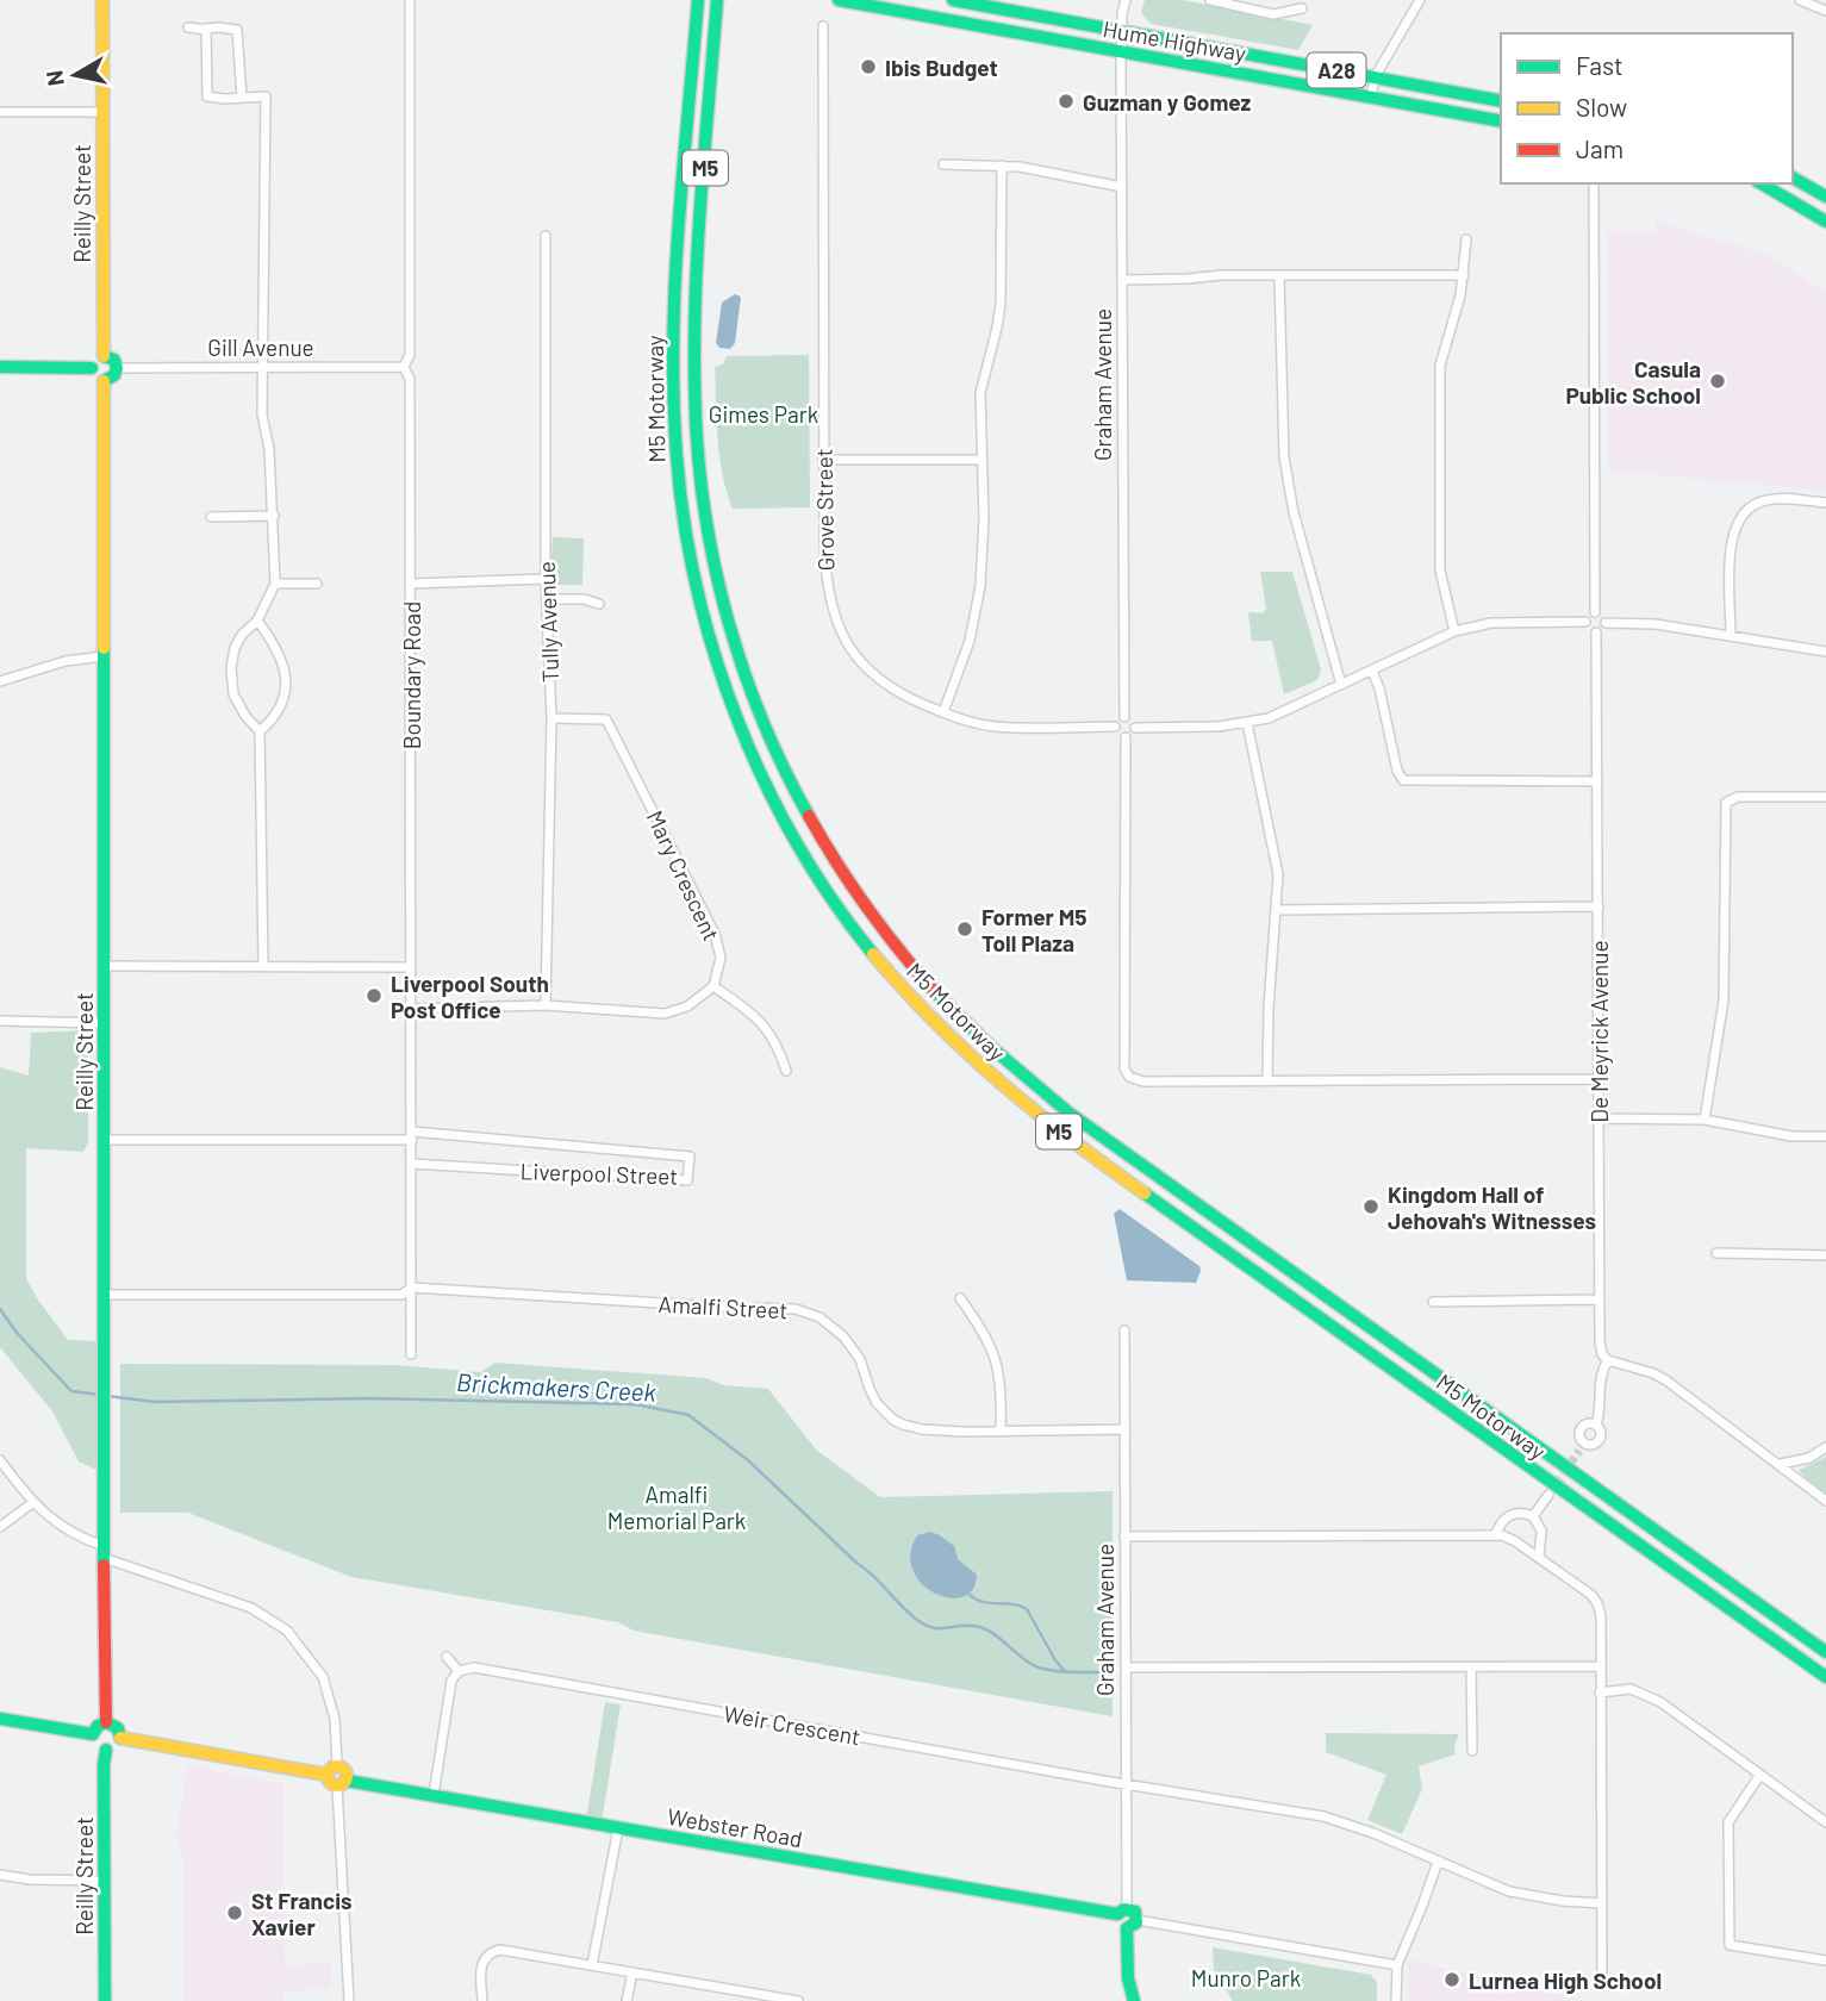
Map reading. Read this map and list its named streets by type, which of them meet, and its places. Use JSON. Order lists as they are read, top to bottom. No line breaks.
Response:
{"streets":{"main road":["Hume Highway","A28","M5","Reilly Street","M5 Motorway","Webster Road"],"street":["Gill Avenue","Graham Avenue","Grove Street","Tully Avenue","Boundary Road","Mary Crescent","De Meyrick Avenue","Liverpool Street","Amalfi Street","Weir Crescent"]},"crossings":[["Hume Highway","Graham Avenue"],["Reilly Street","Gill Avenue"],["Reilly Street","Liverpool Street"],["Reilly Street","Amalfi Street"],["Gill Avenue","Boundary Road"],["Graham Avenue","Grove Street"],["Graham Avenue","Amalfi Street"],["Graham Avenue","Weir Crescent"],["Graham Avenue","Webster Road"],["Tully Avenue","Mary Crescent"],["Boundary Road","Liverpool Street"],["Boundary Road","Amalfi Street"]],"water":["Brickmakers Creek"],"parks":["Gimes Park","Amalfi Memorial Park","Munro Park"],"places":["Ibis Budget","Guzman y Gomez","Casula Public School","Former M5 Toll Plaza","Liverpool South Post Office","Kingdom Hall of Jehovah's Witnesses","St Francis Xavier","Lurnea High School"],"legend":["Fast","Slow","Jam"],"north":"left"}
